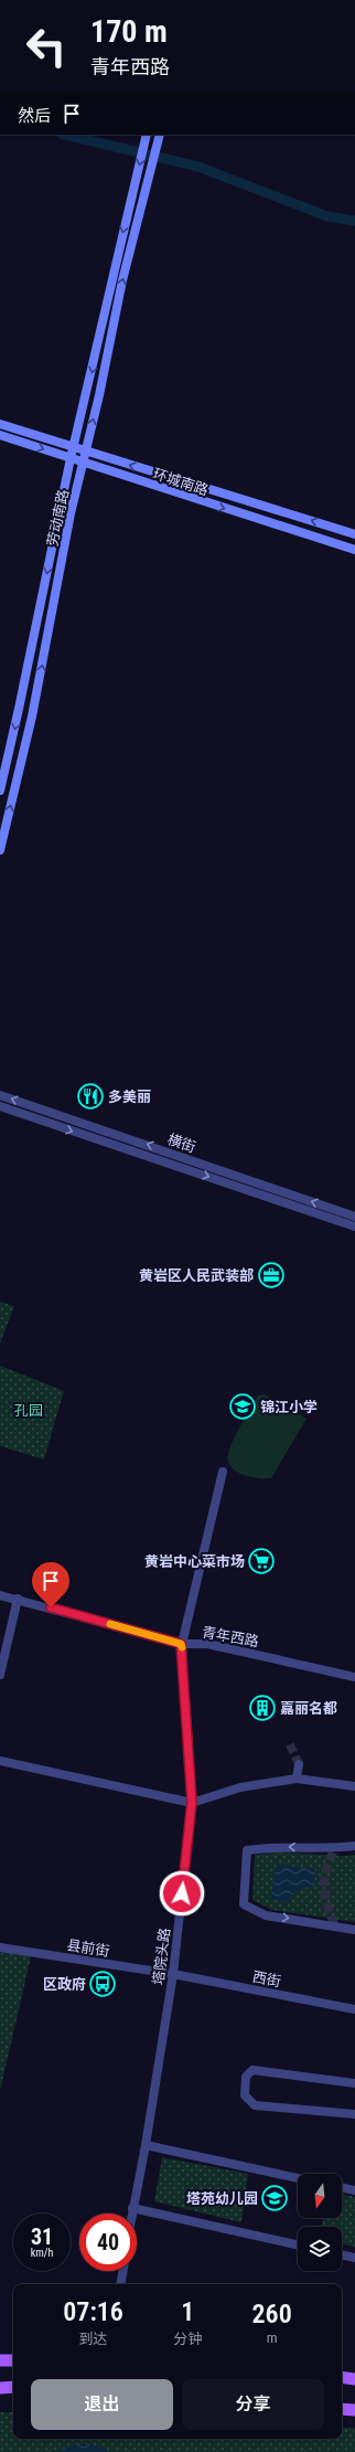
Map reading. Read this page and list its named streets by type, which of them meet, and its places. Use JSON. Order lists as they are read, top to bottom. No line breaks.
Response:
{"streets":{"main road":["环城南路","劳动南路"],"street":["横街","青年西路","县前街","塔院头路","西街"]},"crossings":[["环城南路","劳动南路"],["青年西路","塔院头路"],["县前街","塔院头路"],["县前街","西街"],["塔院头路","西街"]],"parks":["孔园"],"places":{"restaurant":["多美丽"],"office":["黄岩区人民武装部"],"school or university":["锦江小学","塔苑幼儿园"],"supermarket":["黄岩中心菜市场"],"building":["嘉丽名都"],"bus stop":["区政府"]},"north":"bottom","page":{"turn":["170 m","青年西路"],"then":"然后","speed":"31 km/h","limit":"40","eta":["07:16","到达","1","分钟","260","m"],"buttons":["退出","分享"]}}
